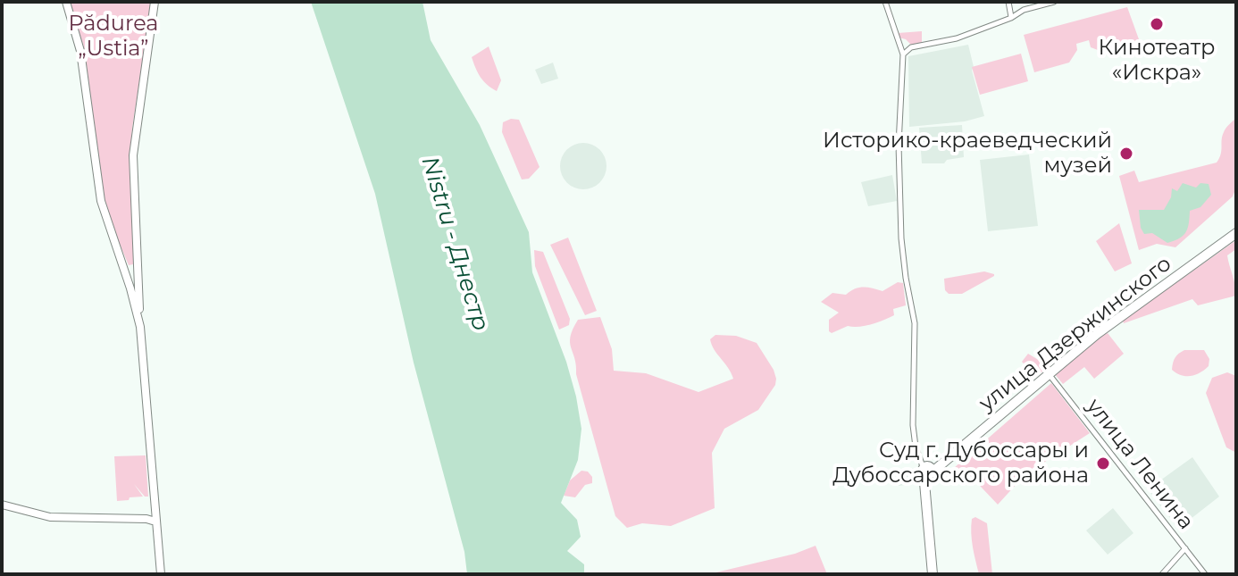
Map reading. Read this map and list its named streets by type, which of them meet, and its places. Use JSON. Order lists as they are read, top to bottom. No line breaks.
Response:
{"streets":{"highway":["улица Дзержинского"],"street":["улица Ленина"]},"crossings":[["улица Дзержинского","улица Ленина"]],"water":["Nistru - Днестр"],"parks":["Pădurea „Ustia”"],"places":["Кинотеатр «Искра»","Историко-краеведческий музей","Суд г. Дубоссары и Дубоссарского района"]}
